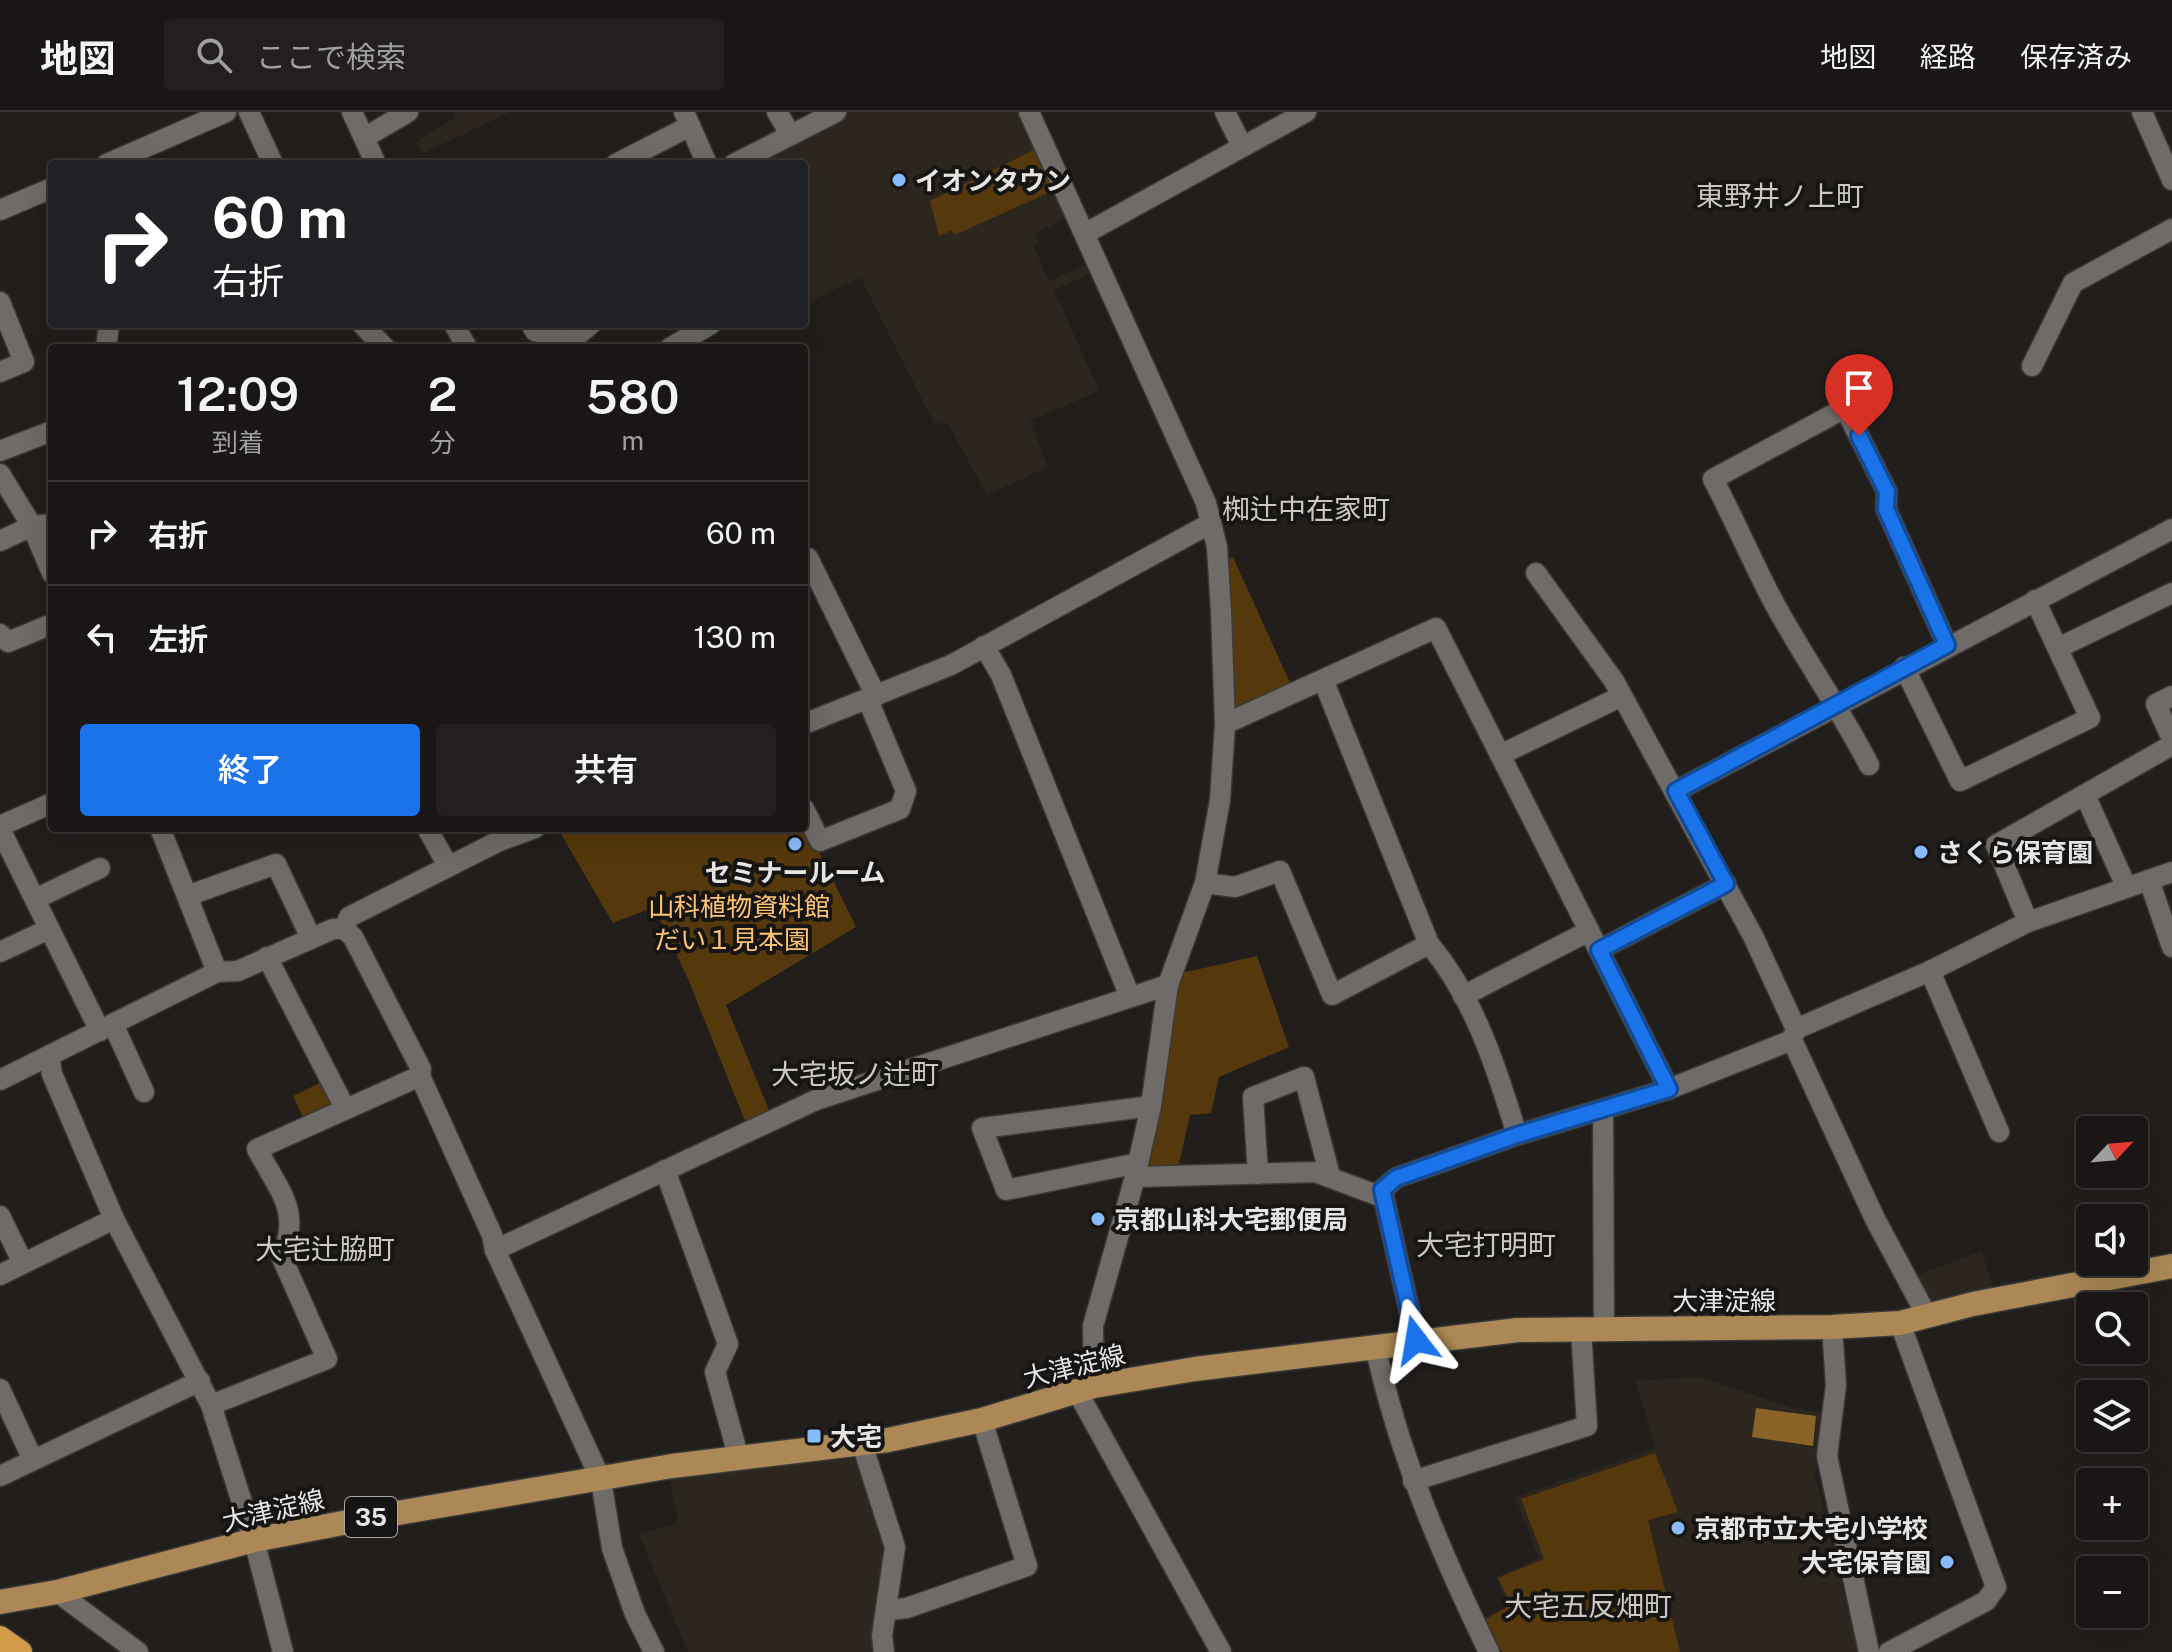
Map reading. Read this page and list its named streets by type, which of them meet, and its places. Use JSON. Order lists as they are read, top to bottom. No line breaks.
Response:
{"streets":{"main road":["大津淀線","35"]},"districts":["東野井ノ上町","椥辻中在家町","大宅坂ノ辻町","大宅打明町","大宅辻脇町","大宅五反畑町"],"parks":["山科植物資料館","だい１見本園"],"places":{"other":["イオンタウン","セミナールーム","さくら保育園","京都山科大宅郵便局","京都市立大宅小学校","大宅保育園"],"transit":["大宅"]},"north":"top right","page":{"header":"地図","search":"ここで検索","nav":["地図","経路","保存済み"],"turn":["60 m","右折"],"eta":["12:09","到着","2","分","580","m"],"list":[{"name":"右折","value":"60 m"},{"name":"左折","value":"130 m"}],"buttons":["終了","共有"],"map_buttons":["+","−"]}}
